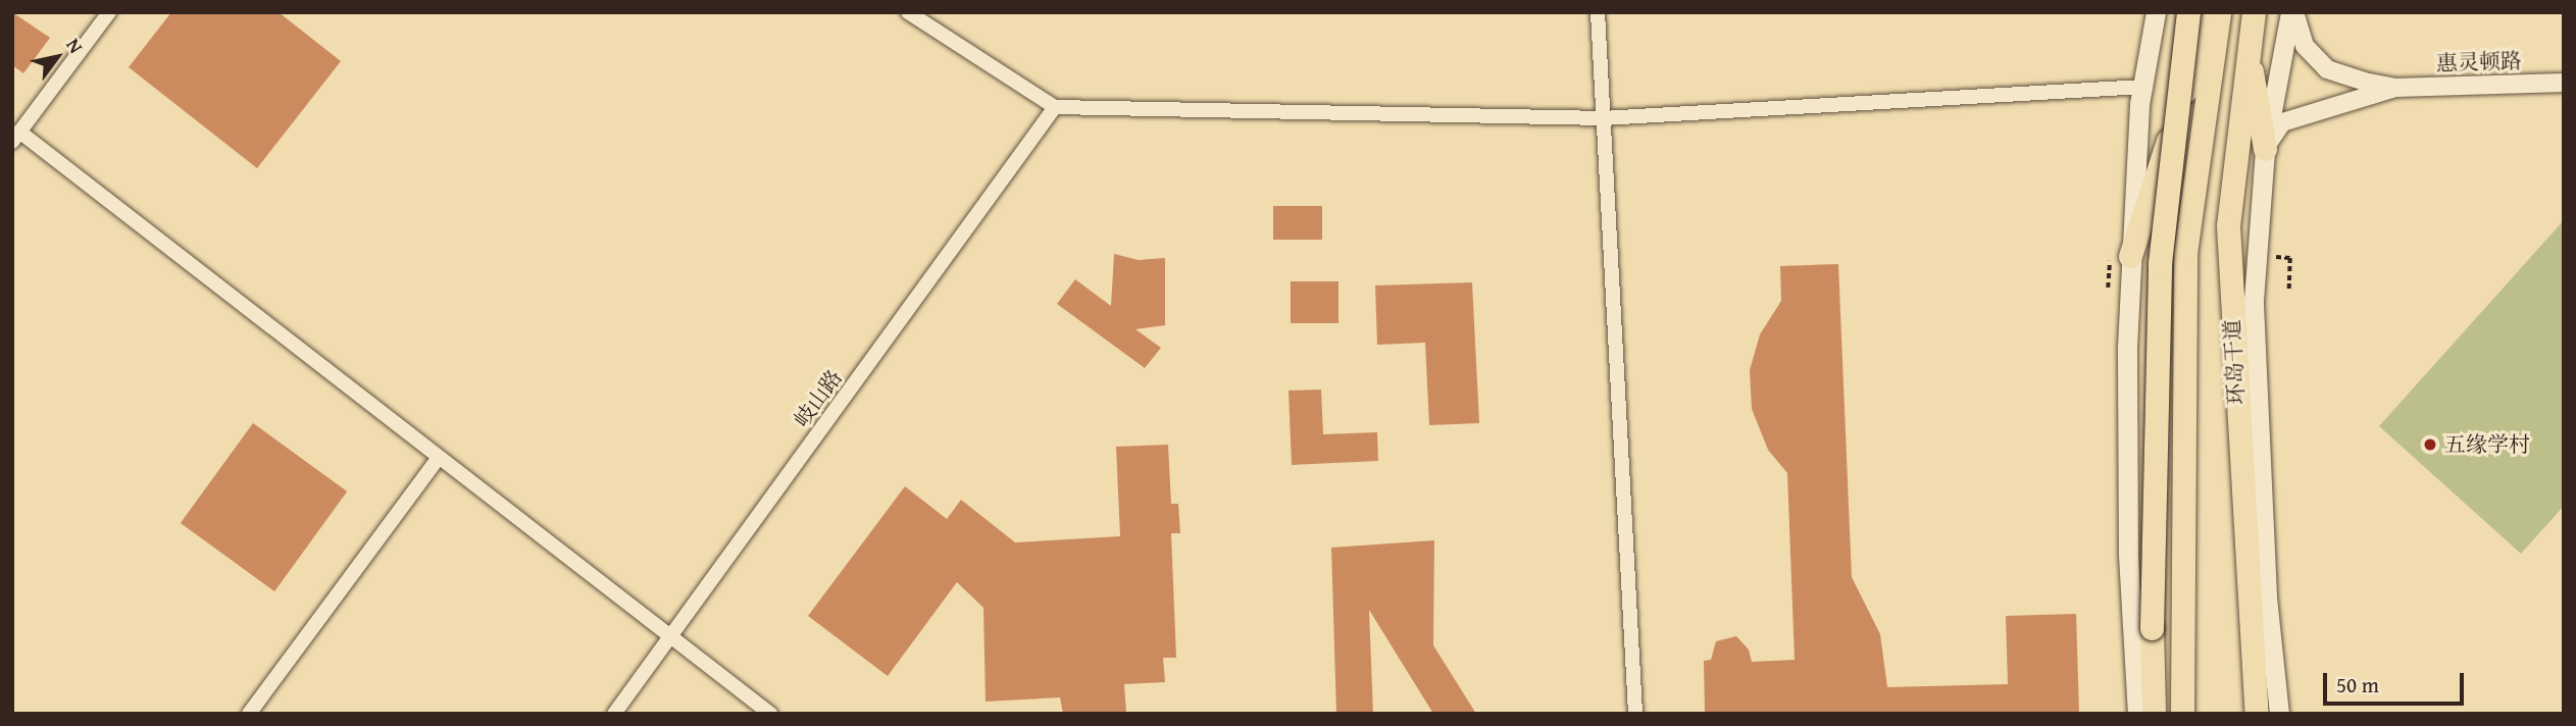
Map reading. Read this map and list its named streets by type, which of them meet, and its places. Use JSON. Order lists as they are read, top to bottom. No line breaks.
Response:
{"streets":{"highway":["环岛干道"],"street":["惠灵顿路","岐山路"]},"places":["五缘学村"],"scale_bar":"50 m","north":"top right"}
